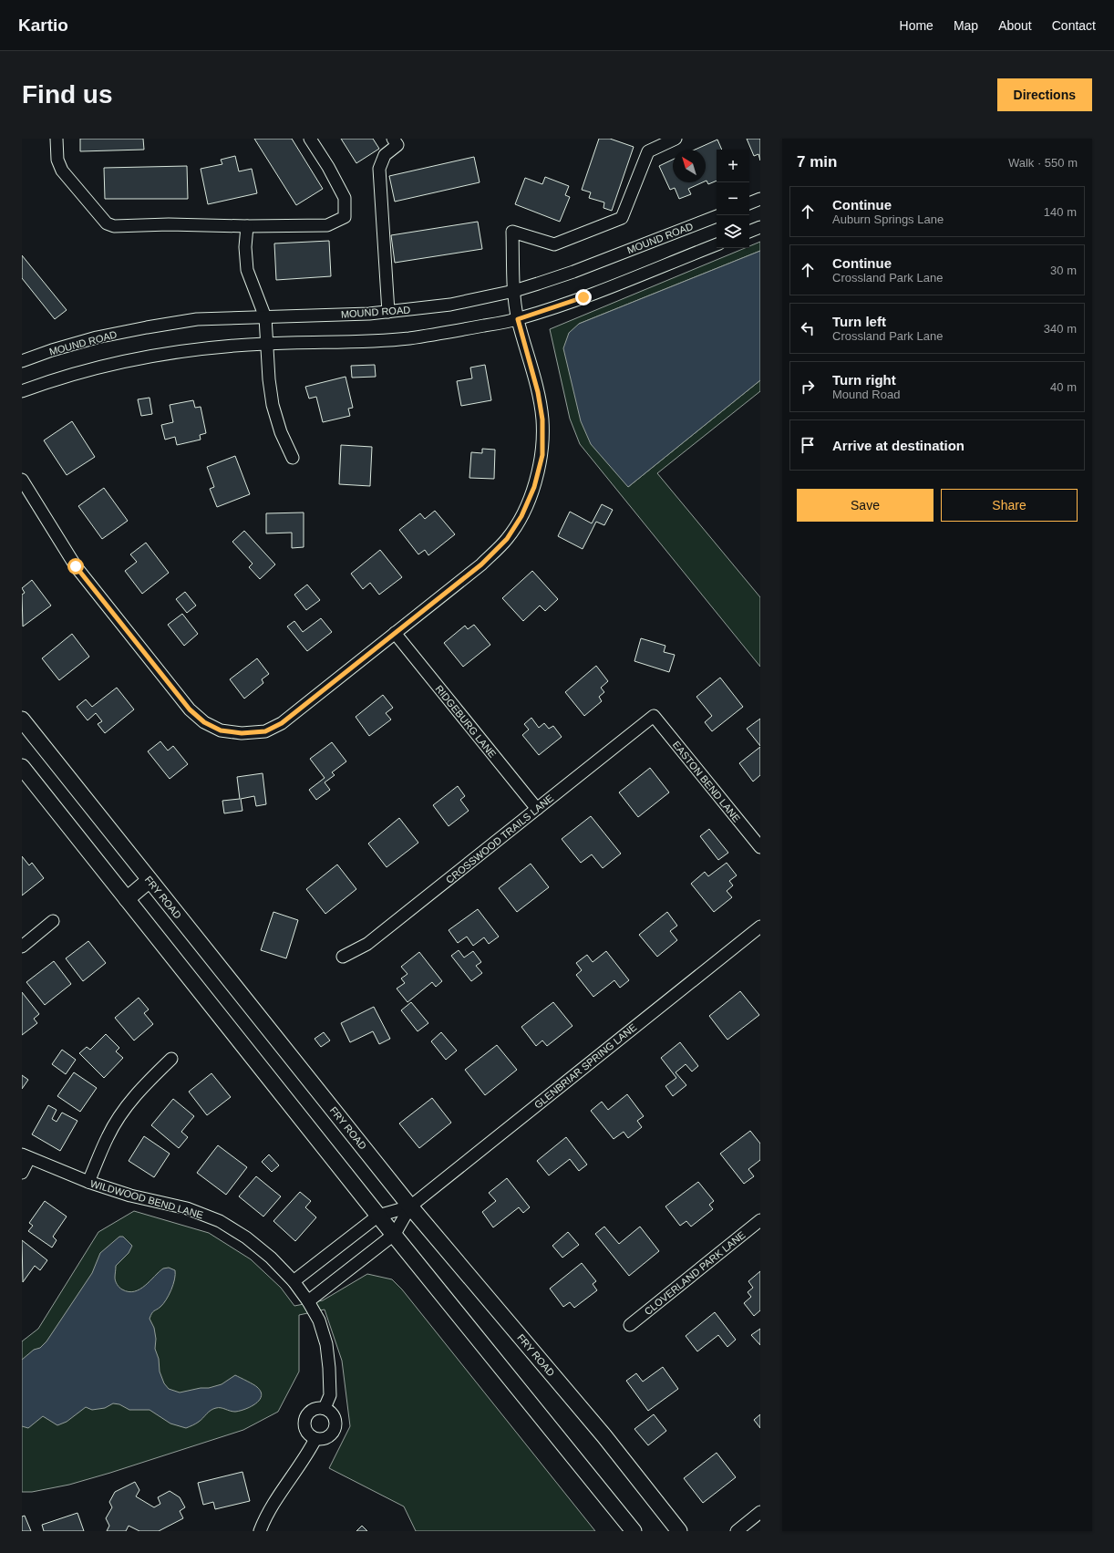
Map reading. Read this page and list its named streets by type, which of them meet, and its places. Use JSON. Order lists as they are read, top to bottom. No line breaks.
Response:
{"streets":{"main road":["FRY ROAD"],"street":["MOUND ROAD","RIDGEBURG LANE","EASTON BEND LANE","CROSSWOOD TRAILS LANE","GLENBRIAR SPRING LANE","WILDWOOD BEND LANE","CLOVERLAND PARK LANE"]},"crossings":[["RIDGEBURG LANE","CROSSWOOD TRAILS LANE"],["EASTON BEND LANE","CROSSWOOD TRAILS LANE"],["FRY ROAD","GLENBRIAR SPRING LANE"]],"north":"top left","page":{"header":"Kartio","nav":["Home","Map","About","Contact"],"buttons":["Directions",["Save","Share"]],"title":"Find us","heading":["7 min","Walk · 550 m"],"map_buttons":["+","−"],"list":[["Continue","Auburn Springs Lane","140 m"],["Continue","Crossland Park Lane","30 m"],["Turn left","Crossland Park Lane","340 m"],["Turn right","Mound Road","40 m"],"Arrive at destination"]}}
